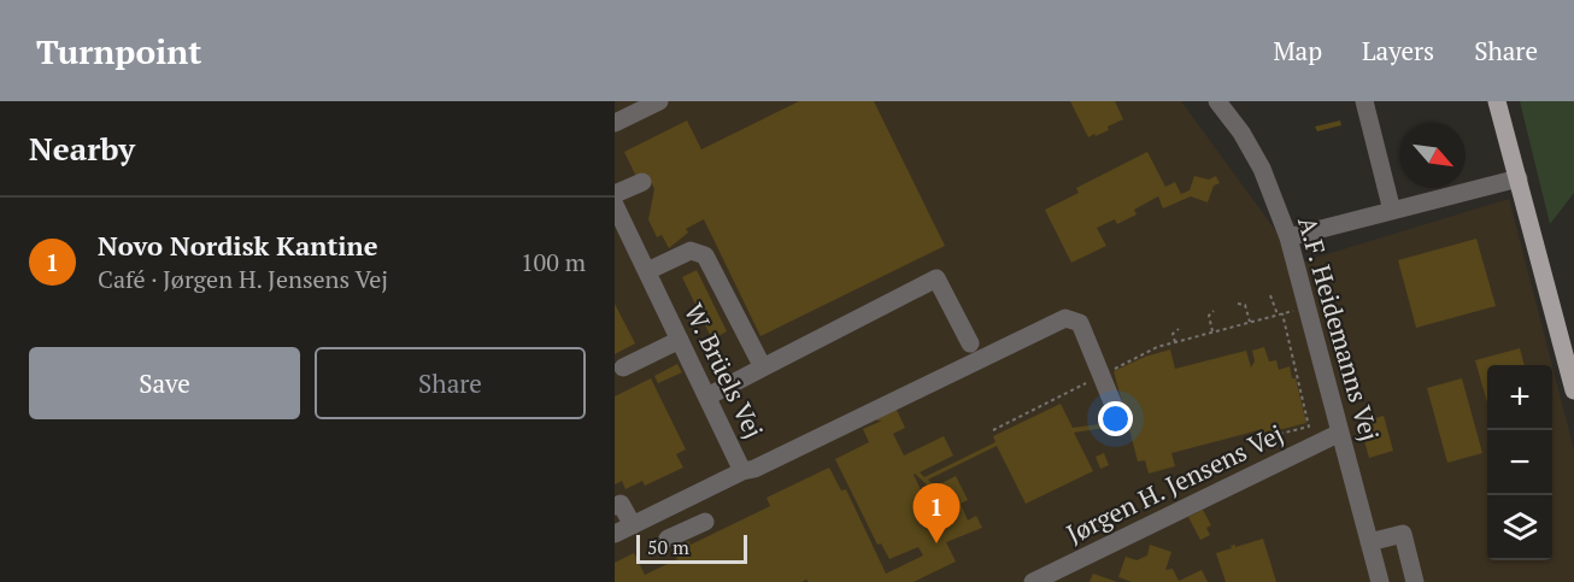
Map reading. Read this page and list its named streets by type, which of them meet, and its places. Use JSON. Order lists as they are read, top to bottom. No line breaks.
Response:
{"streets":{"street":["A.F. Heidemanns Vej","W. Brüels Vej","Jørgen H. Jensens Vej"]},"crossings":[["A.F. Heidemanns Vej","Jørgen H. Jensens Vej"]],"scale_bar":"50 m","north":"bottom right","page":{"header":"Turnpoint","nav":["Map","Layers","Share"],"heading":"Nearby","list":[{"mark":"1","name":"Novo Nordisk Kantine","note":"Café · Jørgen H. Jensens Vej","value":"100 m"}],"buttons":["Save","Share"],"map_buttons":["+","−"],"pins":"1","scale":"50 m"}}
